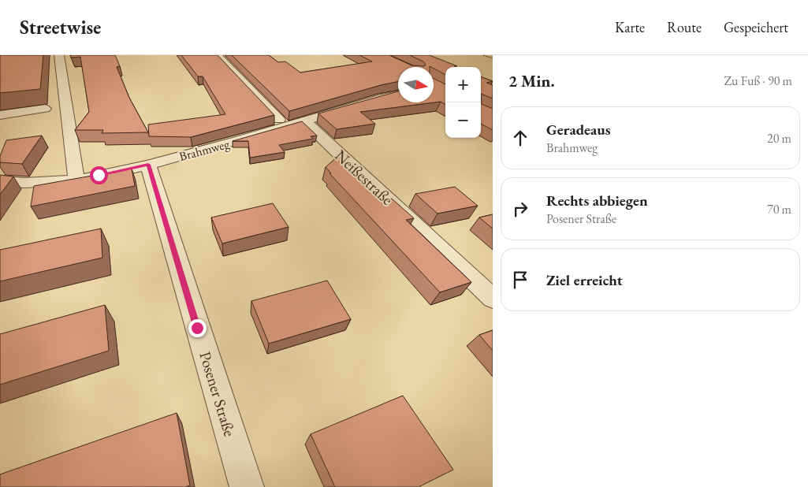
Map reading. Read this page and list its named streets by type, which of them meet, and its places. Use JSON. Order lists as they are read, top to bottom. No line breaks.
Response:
{"streets":{"street":["Brahmweg","Neißestraße","Posener Straße"]},"crossings":[["Brahmweg","Neißestraße"],["Brahmweg","Posener Straße"]],"north":"right","page":{"header":"Streetwise","nav":["Karte","Route","Gespeichert"],"heading":["2 Min.","Zu Fuß · 90 m"],"map_buttons":["+","−"],"list":[["Geradeaus","Brahmweg","20 m"],["Rechts abbiegen","Posener Straße","70 m"],"Ziel erreicht"]}}
